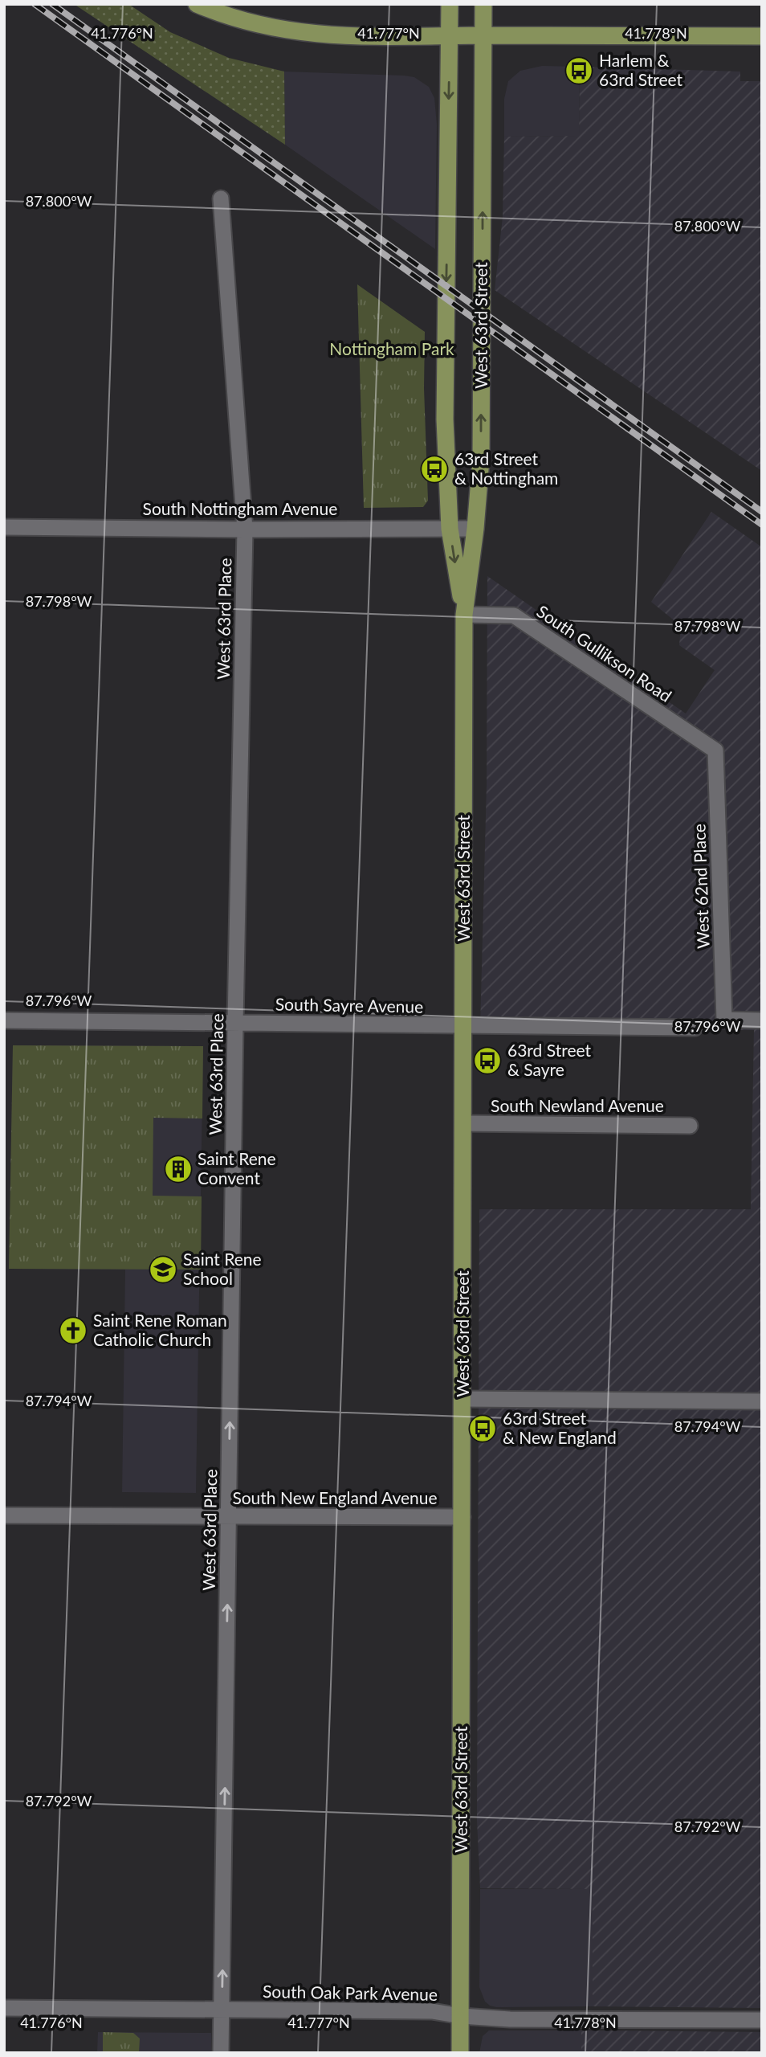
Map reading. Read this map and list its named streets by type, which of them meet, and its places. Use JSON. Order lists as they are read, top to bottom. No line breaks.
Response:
{"streets":{"main road":["West 63rd Street"],"street":["South Nottingham Avenue","West 63rd Place","South Gullikson Road","West 62nd Place","South Sayre Avenue","South Newland Avenue","South New England Avenue","South Oak Park Avenue"]},"crossings":[["West 63rd Street","South Nottingham Avenue"],["West 63rd Street","South Gullikson Road"],["West 63rd Street","South Sayre Avenue"],["West 63rd Street","South Newland Avenue"],["West 63rd Street","South New England Avenue"],["West 63rd Street","South Oak Park Avenue"],["South Nottingham Avenue","West 63rd Place"],["West 63rd Place","South Sayre Avenue"],["West 63rd Place","South New England Avenue"],["West 63rd Place","South Oak Park Avenue"],["South Gullikson Road","West 62nd Place"]],"one_way":["West 63rd Place"],"parks":["Nottingham Park"],"places":{"bus stop":["Harlem & 63rd Street","63rd Street & Nottingham","63rd Street & Sayre","63rd Street & New England"],"building":["Saint Rene Convent"],"school or university":["Saint Rene School"],"church":["Saint Rene Roman Catholic Church"]},"coordinates":["41.776°N","41.777°N","41.778°N","87.800°W","87.798°W","87.796°W","87.794°W","87.792°W"]}
